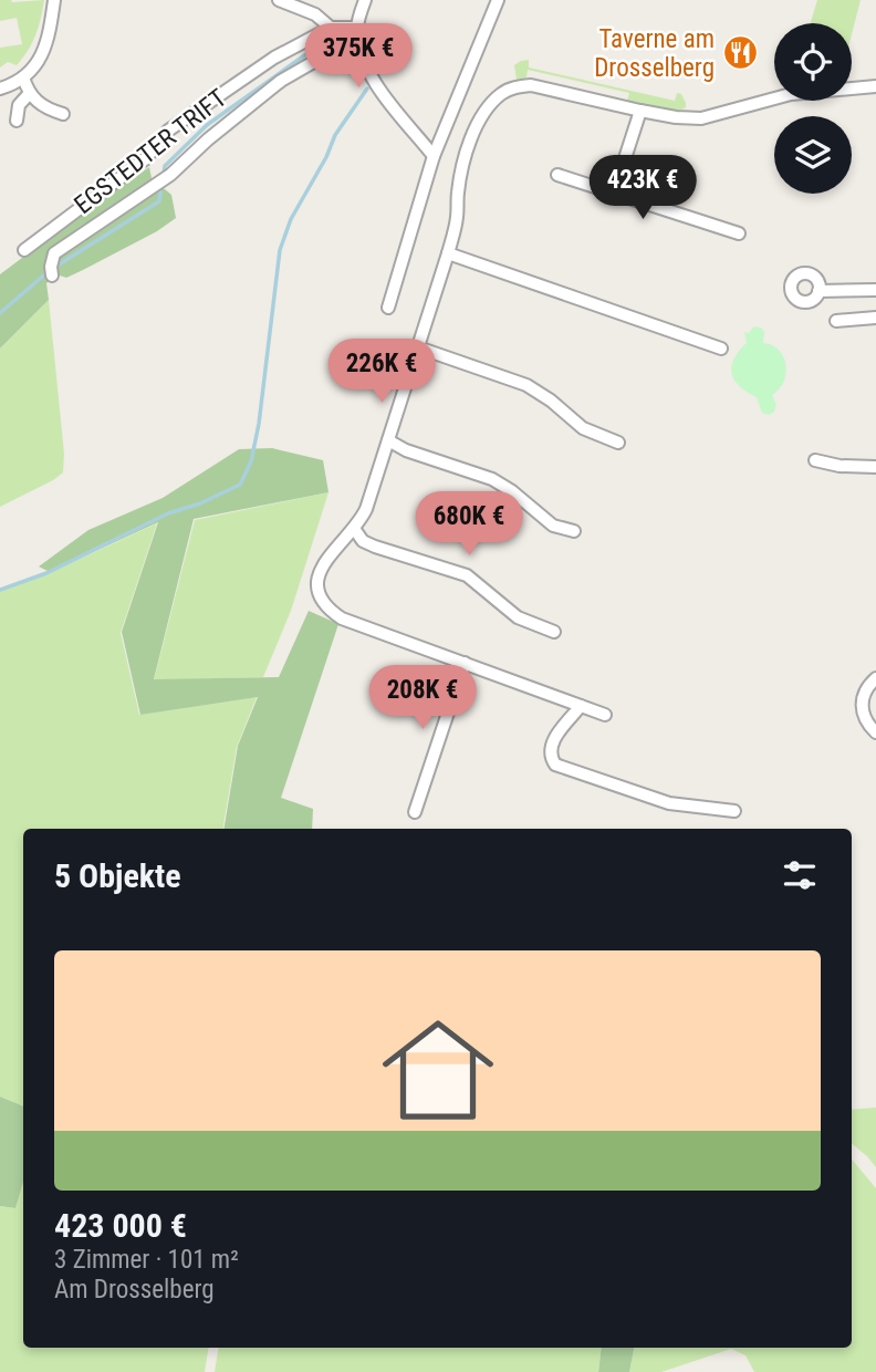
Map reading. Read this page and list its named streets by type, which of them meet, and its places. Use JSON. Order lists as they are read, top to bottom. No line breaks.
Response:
{"streets":{"street":["EGSTEDTER TRIFT"]},"places":{"restaurant":["Taverne am Drosselberg"]},"page":{"price":["375K €","423K €","226K €","680K €","208K €"],"heading":"5 Objekte","list":[{"name":"423 000 €","note":"3 Zimmer · 101 m² · Am Drosselberg"}]}}
